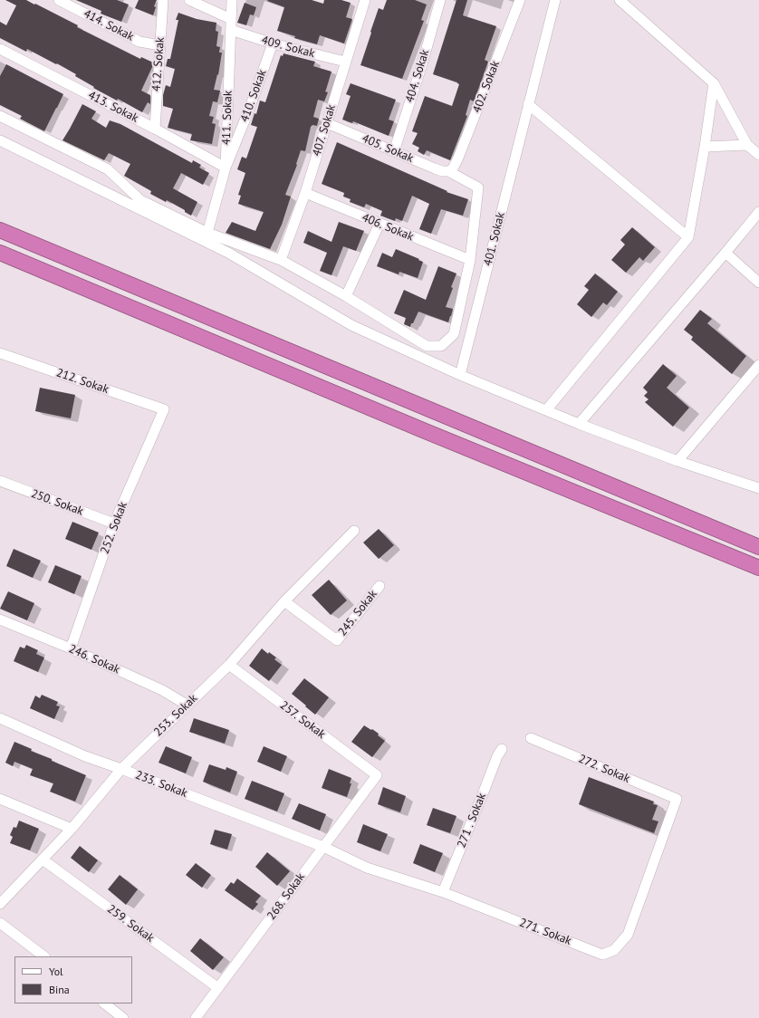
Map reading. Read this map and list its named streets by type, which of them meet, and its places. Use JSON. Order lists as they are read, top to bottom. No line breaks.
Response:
{"streets":{"street":["414. Sokak","409. Sokak","412. Sokak","404. Sokak","402. Sokak","410. Sokak","413. Sokak","411. Sokak","407. Sokak","405. Sokak","406. Sokak","401. Sokak","212. Sokak","250. Sokak","252. Sokak","245. Sokak","246. Sokak","253. Sokak","257. Sokak","272. Sokak","233. Sokak","271 . Sokak","268. Sokak","259. Sokak","271. Sokak"]},"crossings":[["414. Sokak","412. Sokak"],["409. Sokak","410. Sokak"],["409. Sokak","411. Sokak"],["409. Sokak","407. Sokak"],["412. Sokak","413. Sokak"],["404. Sokak","405. Sokak"],["402. Sokak","405. Sokak"],["410. Sokak","413. Sokak"],["410. Sokak","411. Sokak"],["413. Sokak","411. Sokak"],["407. Sokak","405. Sokak"],["407. Sokak","406. Sokak"],["405. Sokak","406. Sokak"],["212. Sokak","252. Sokak"],["250. Sokak","252. Sokak"],["252. Sokak","246. Sokak"],["245. Sokak","253. Sokak"],["246. Sokak","253. Sokak"],["253. Sokak","257. Sokak"],["253. Sokak","233. Sokak"],["253. Sokak","259. Sokak"],["257. Sokak","268. Sokak"],["272. Sokak","271. Sokak"],["233. Sokak","268. Sokak"],["233. Sokak","271. Sokak"],["271 . Sokak","271. Sokak"],["268. Sokak","259. Sokak"],["268. Sokak","271. Sokak"]],"legend":["Yol","Bina"]}
